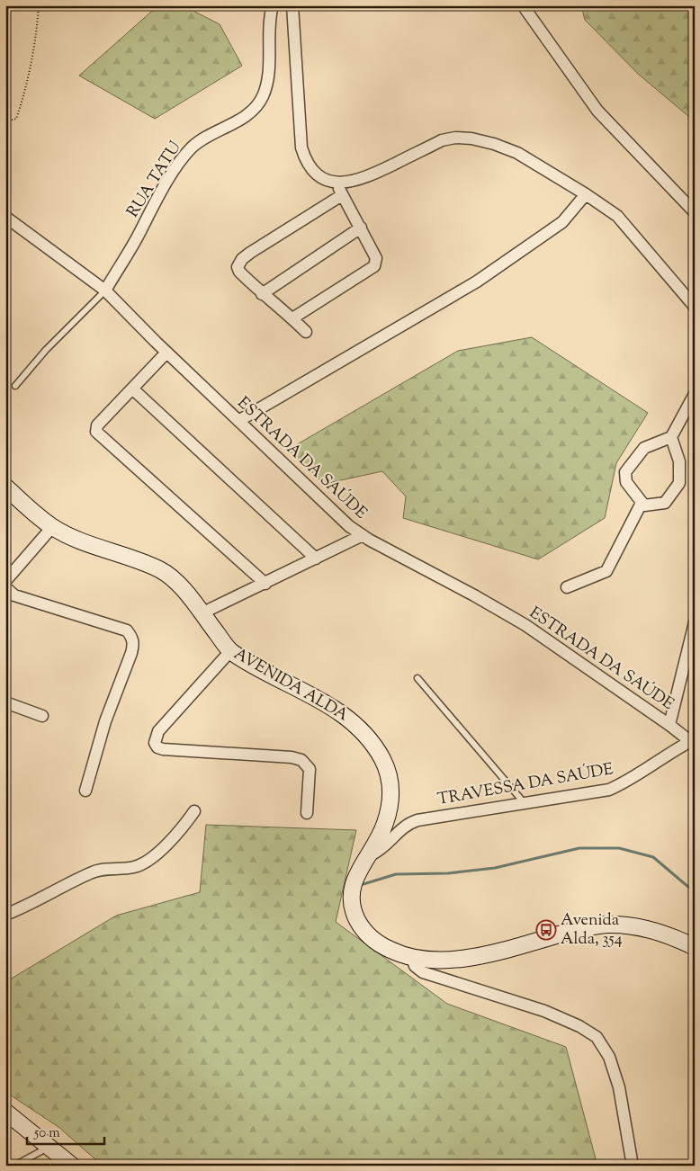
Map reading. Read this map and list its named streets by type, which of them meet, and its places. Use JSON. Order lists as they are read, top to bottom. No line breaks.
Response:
{"streets":{"street":["RUA TATU","ESTRADA DA SAÚDE","AVENIDA ALDA","TRAVESSA DA SAÚDE"]},"crossings":[["RUA TATU","ESTRADA DA SAÚDE"],["ESTRADA DA SAÚDE","TRAVESSA DA SAÚDE"],["AVENIDA ALDA","TRAVESSA DA SAÚDE"]],"places":{"bus stop":["Avenida Alda, 354"]},"scale_bar":"50 m"}
